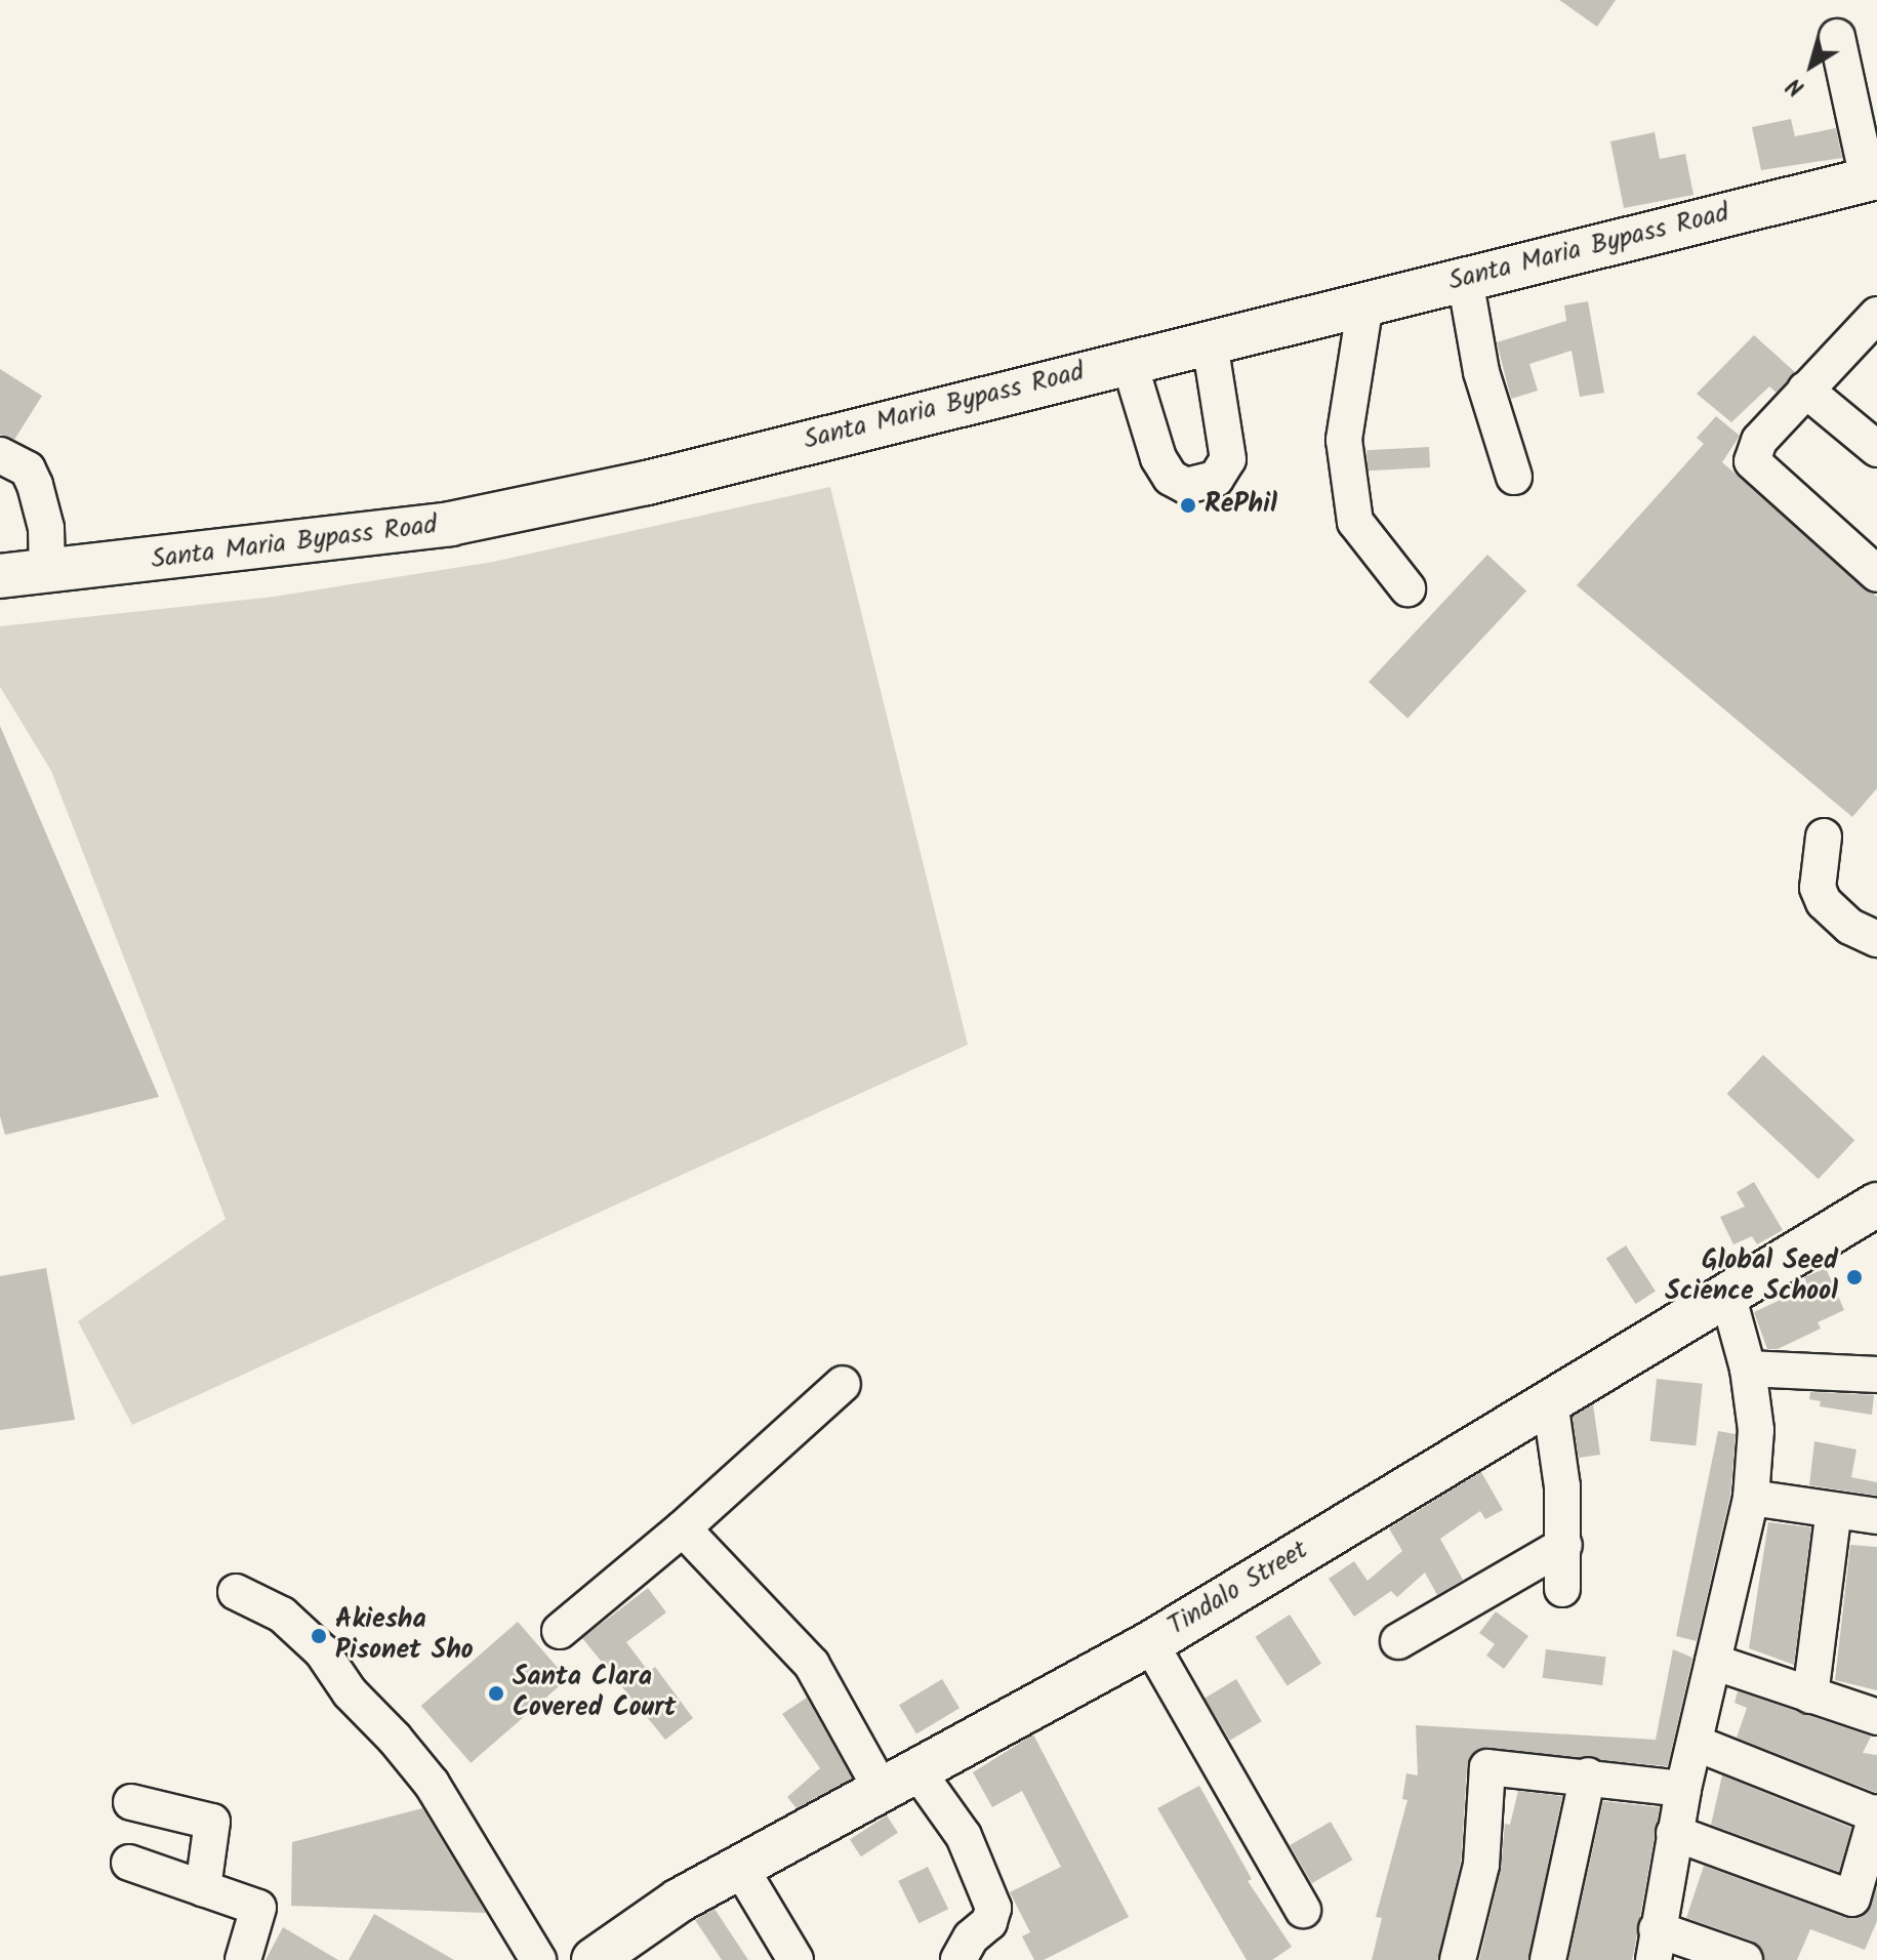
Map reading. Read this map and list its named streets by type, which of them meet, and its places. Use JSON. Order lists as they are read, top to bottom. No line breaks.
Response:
{"streets":{"main road":["Santa Maria Bypass Road","Tindalo Street"]},"places":["RePhil","Global Seed Science School","Akiesha Pisonet Sho","Santa Clara Covered Court"],"north":"bottom left"}
